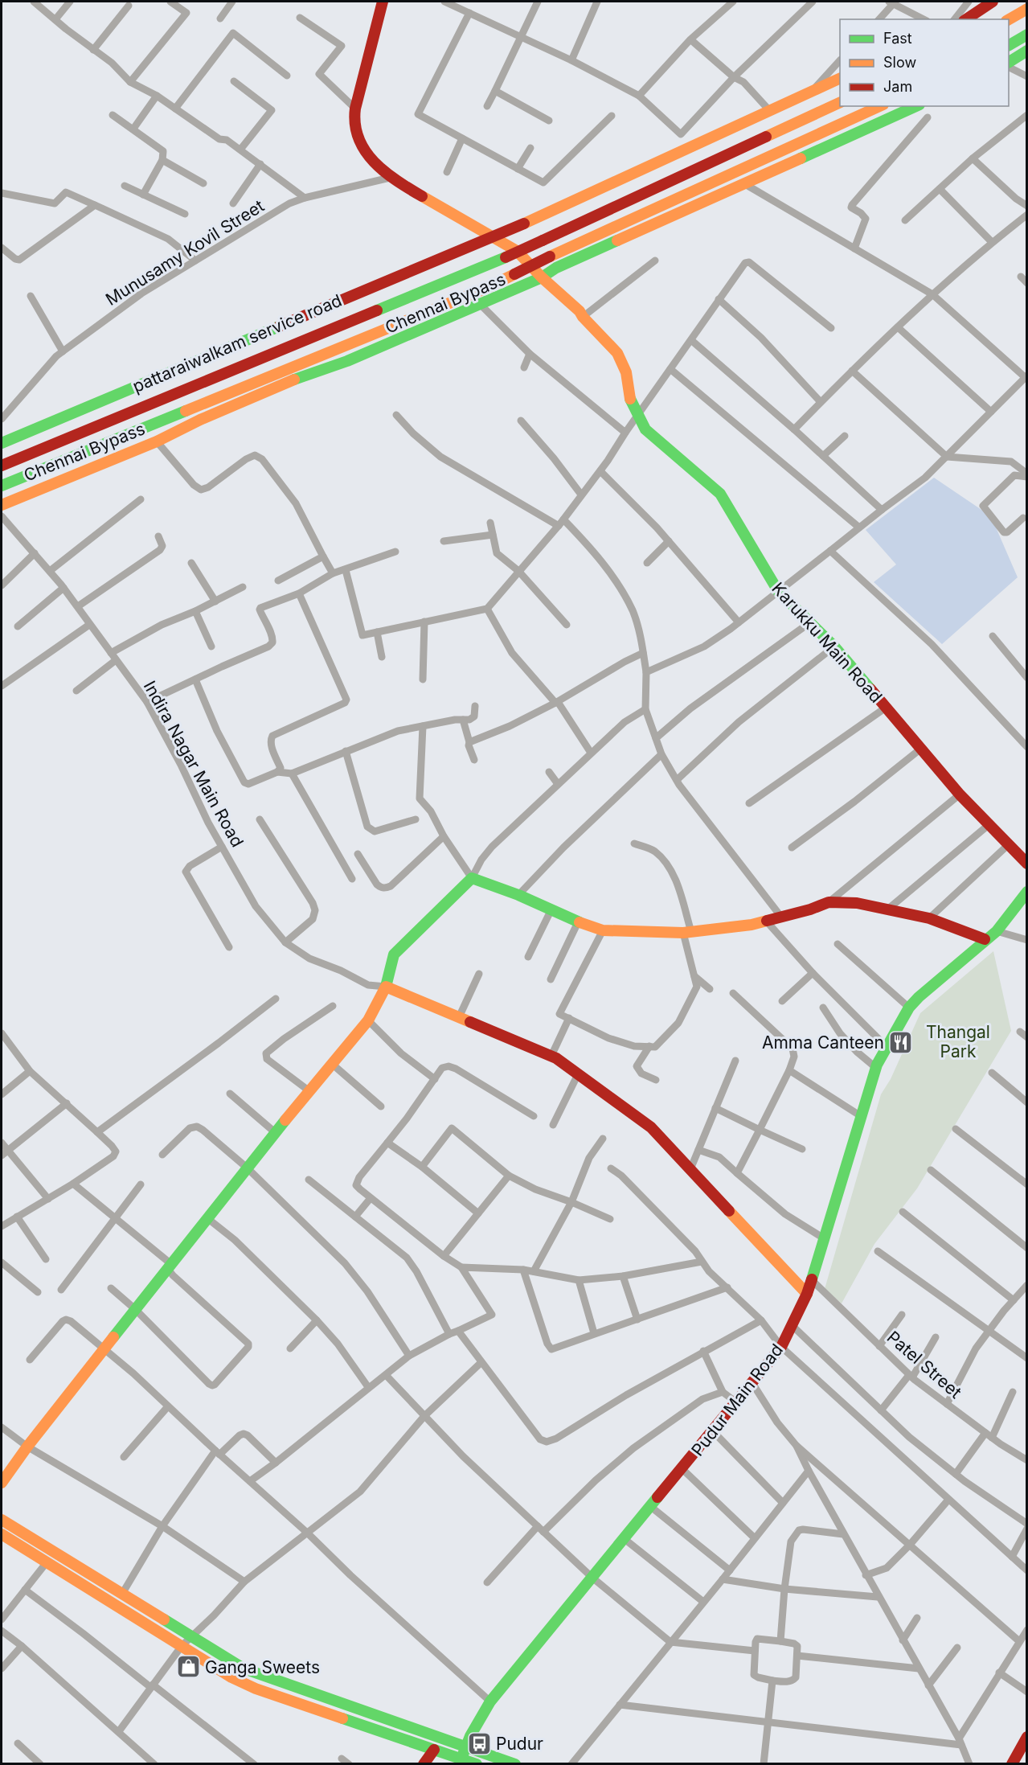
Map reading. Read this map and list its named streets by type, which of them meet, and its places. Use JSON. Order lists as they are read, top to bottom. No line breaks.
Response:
{"streets":{"main road":["Chennai Bypass","pattaraiwalkam service road","Karukku Main Road","Pudur Main Road"],"street":["Munusamy Kovil Street","Indira Nagar Main Road","Patel Street"]},"crossings":[["Munusamy Kovil Street","Karukku Main Road"],["pattaraiwalkam service road","Karukku Main Road"],["Patel Street","Pudur Main Road"]],"parks":["Thangal Park"],"places":{"restaurant":["Amma Canteen"],"shop":["Ganga Sweets"],"bus stop":["Pudur"]},"legend":["Fast","Slow","Jam"]}
